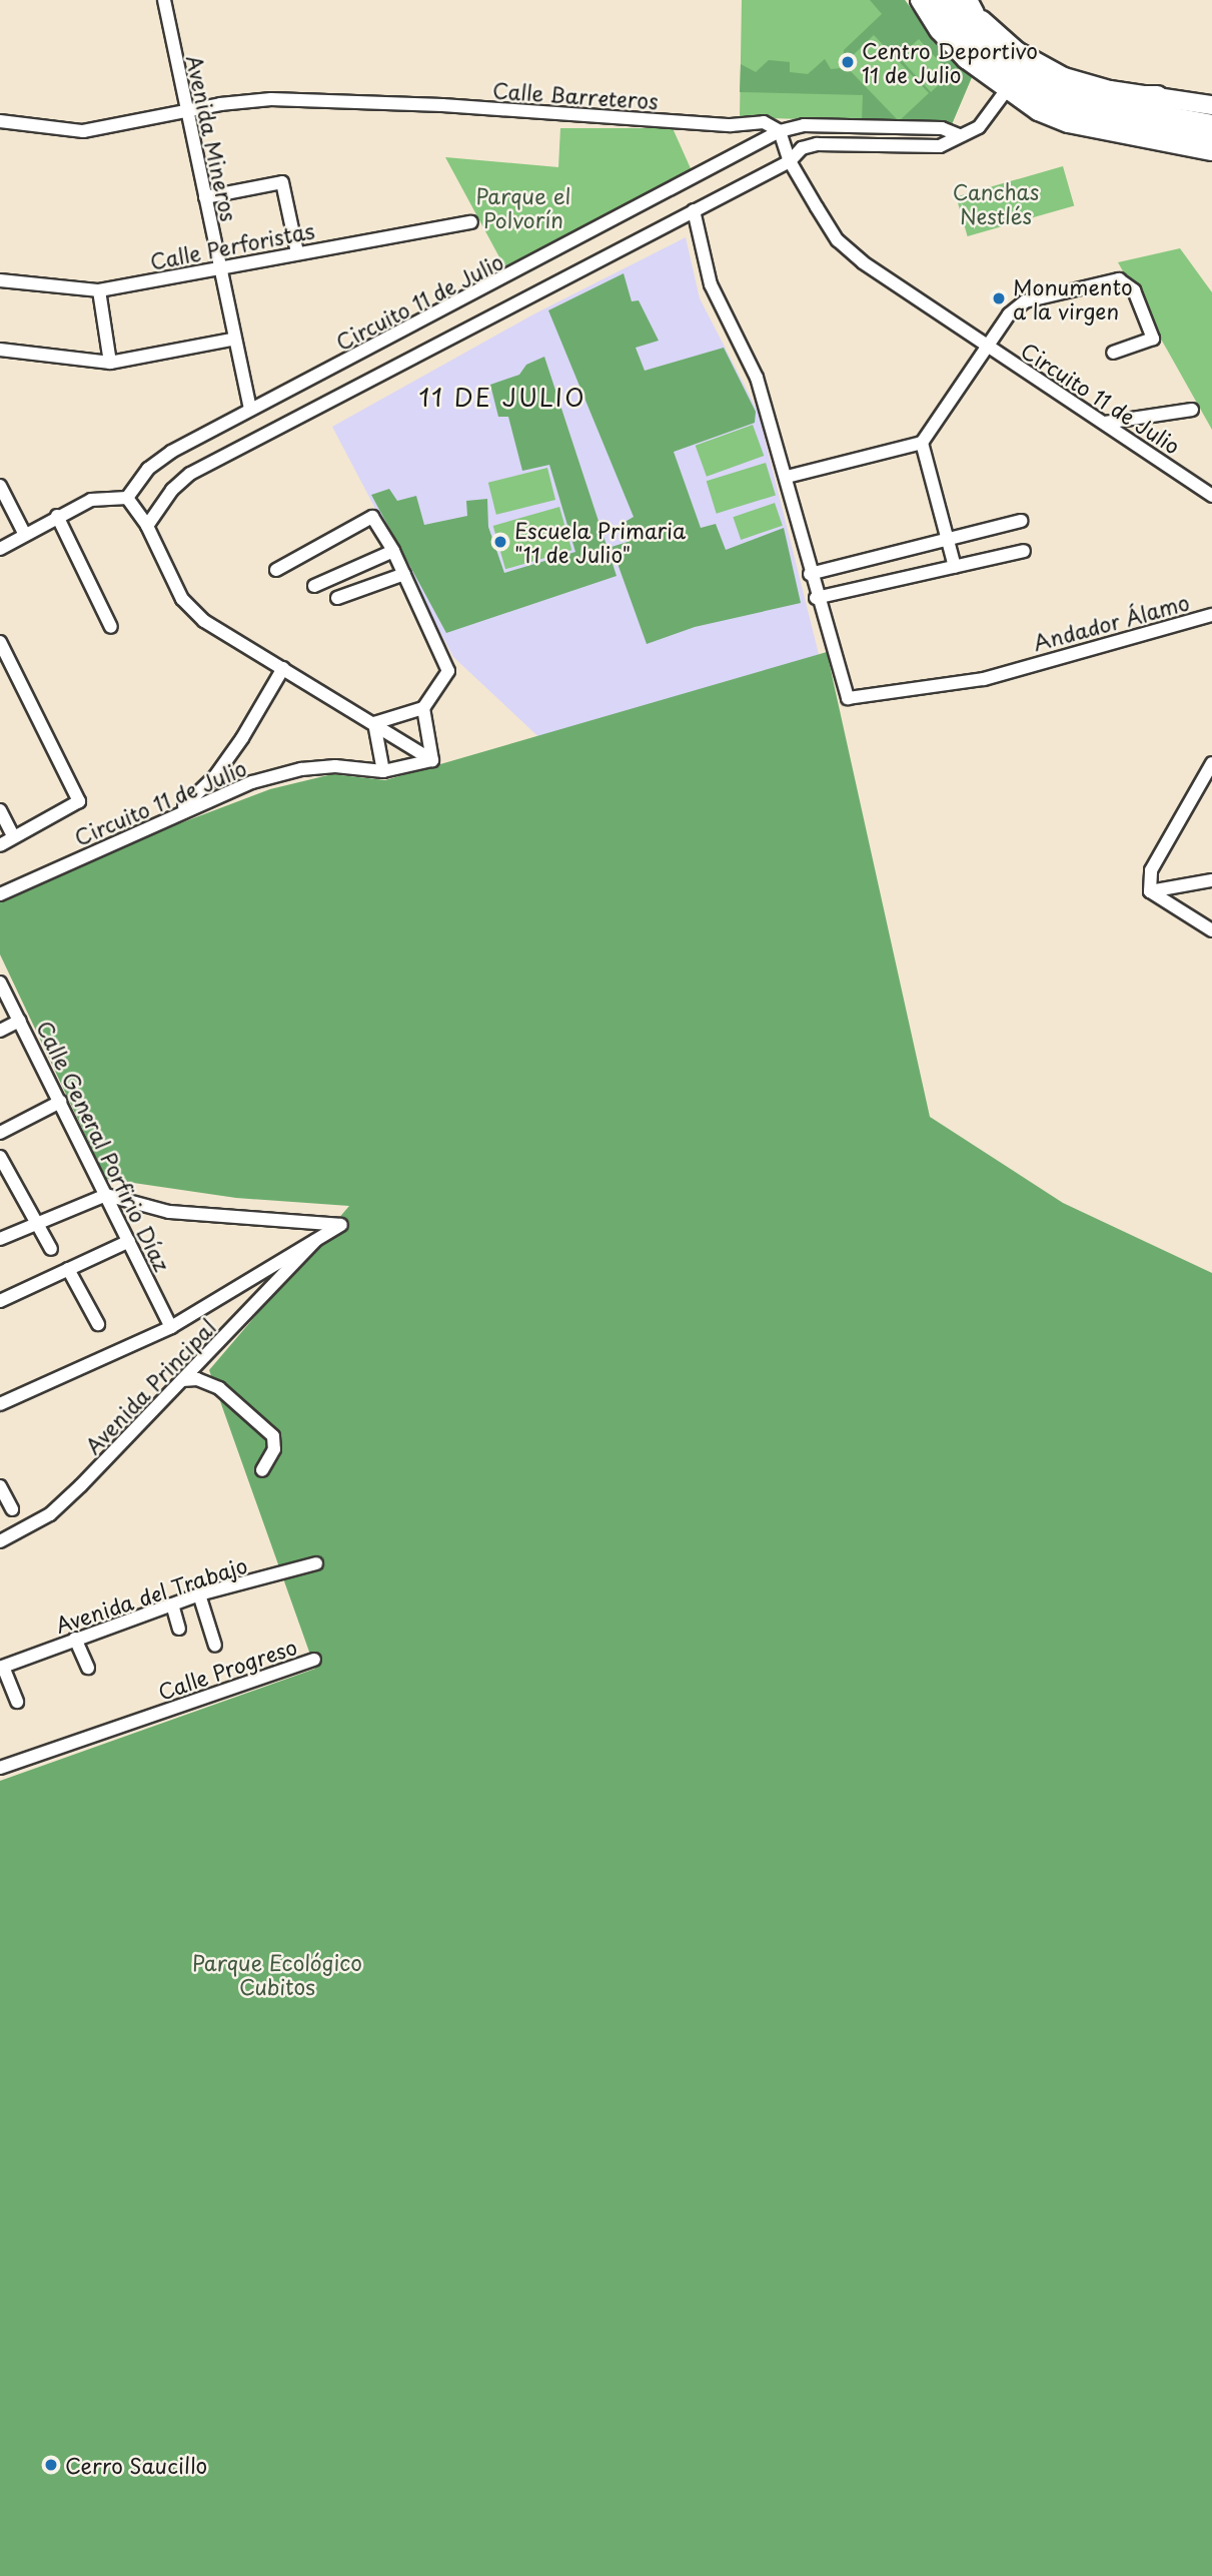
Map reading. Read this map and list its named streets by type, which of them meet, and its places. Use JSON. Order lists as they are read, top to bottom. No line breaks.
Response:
{"streets":{"street":["Calle Barreteros","Avenida Mineros","Calle Perforistas","Circuito 11 de Julio","Andador Álamo","Calle General Porfirio Díaz","Avenida Principal","Avenida del Trabajo","Calle Progreso"]},"crossings":[["Calle Barreteros","Avenida Mineros"],["Calle Barreteros","Circuito 11 de Julio"],["Avenida Mineros","Calle Perforistas"],["Avenida Mineros","Circuito 11 de Julio"]],"districts":["11 DE JULIO"],"parks":["Canchas Nestlés","Parque el Polvorín","Parque Ecológico Cubitos"],"places":["Centro Deportivo 11 de Julio","Monumento a la virgen","Escuela Primaria \"11 de Julio\"","Cerro Saucillo"]}
